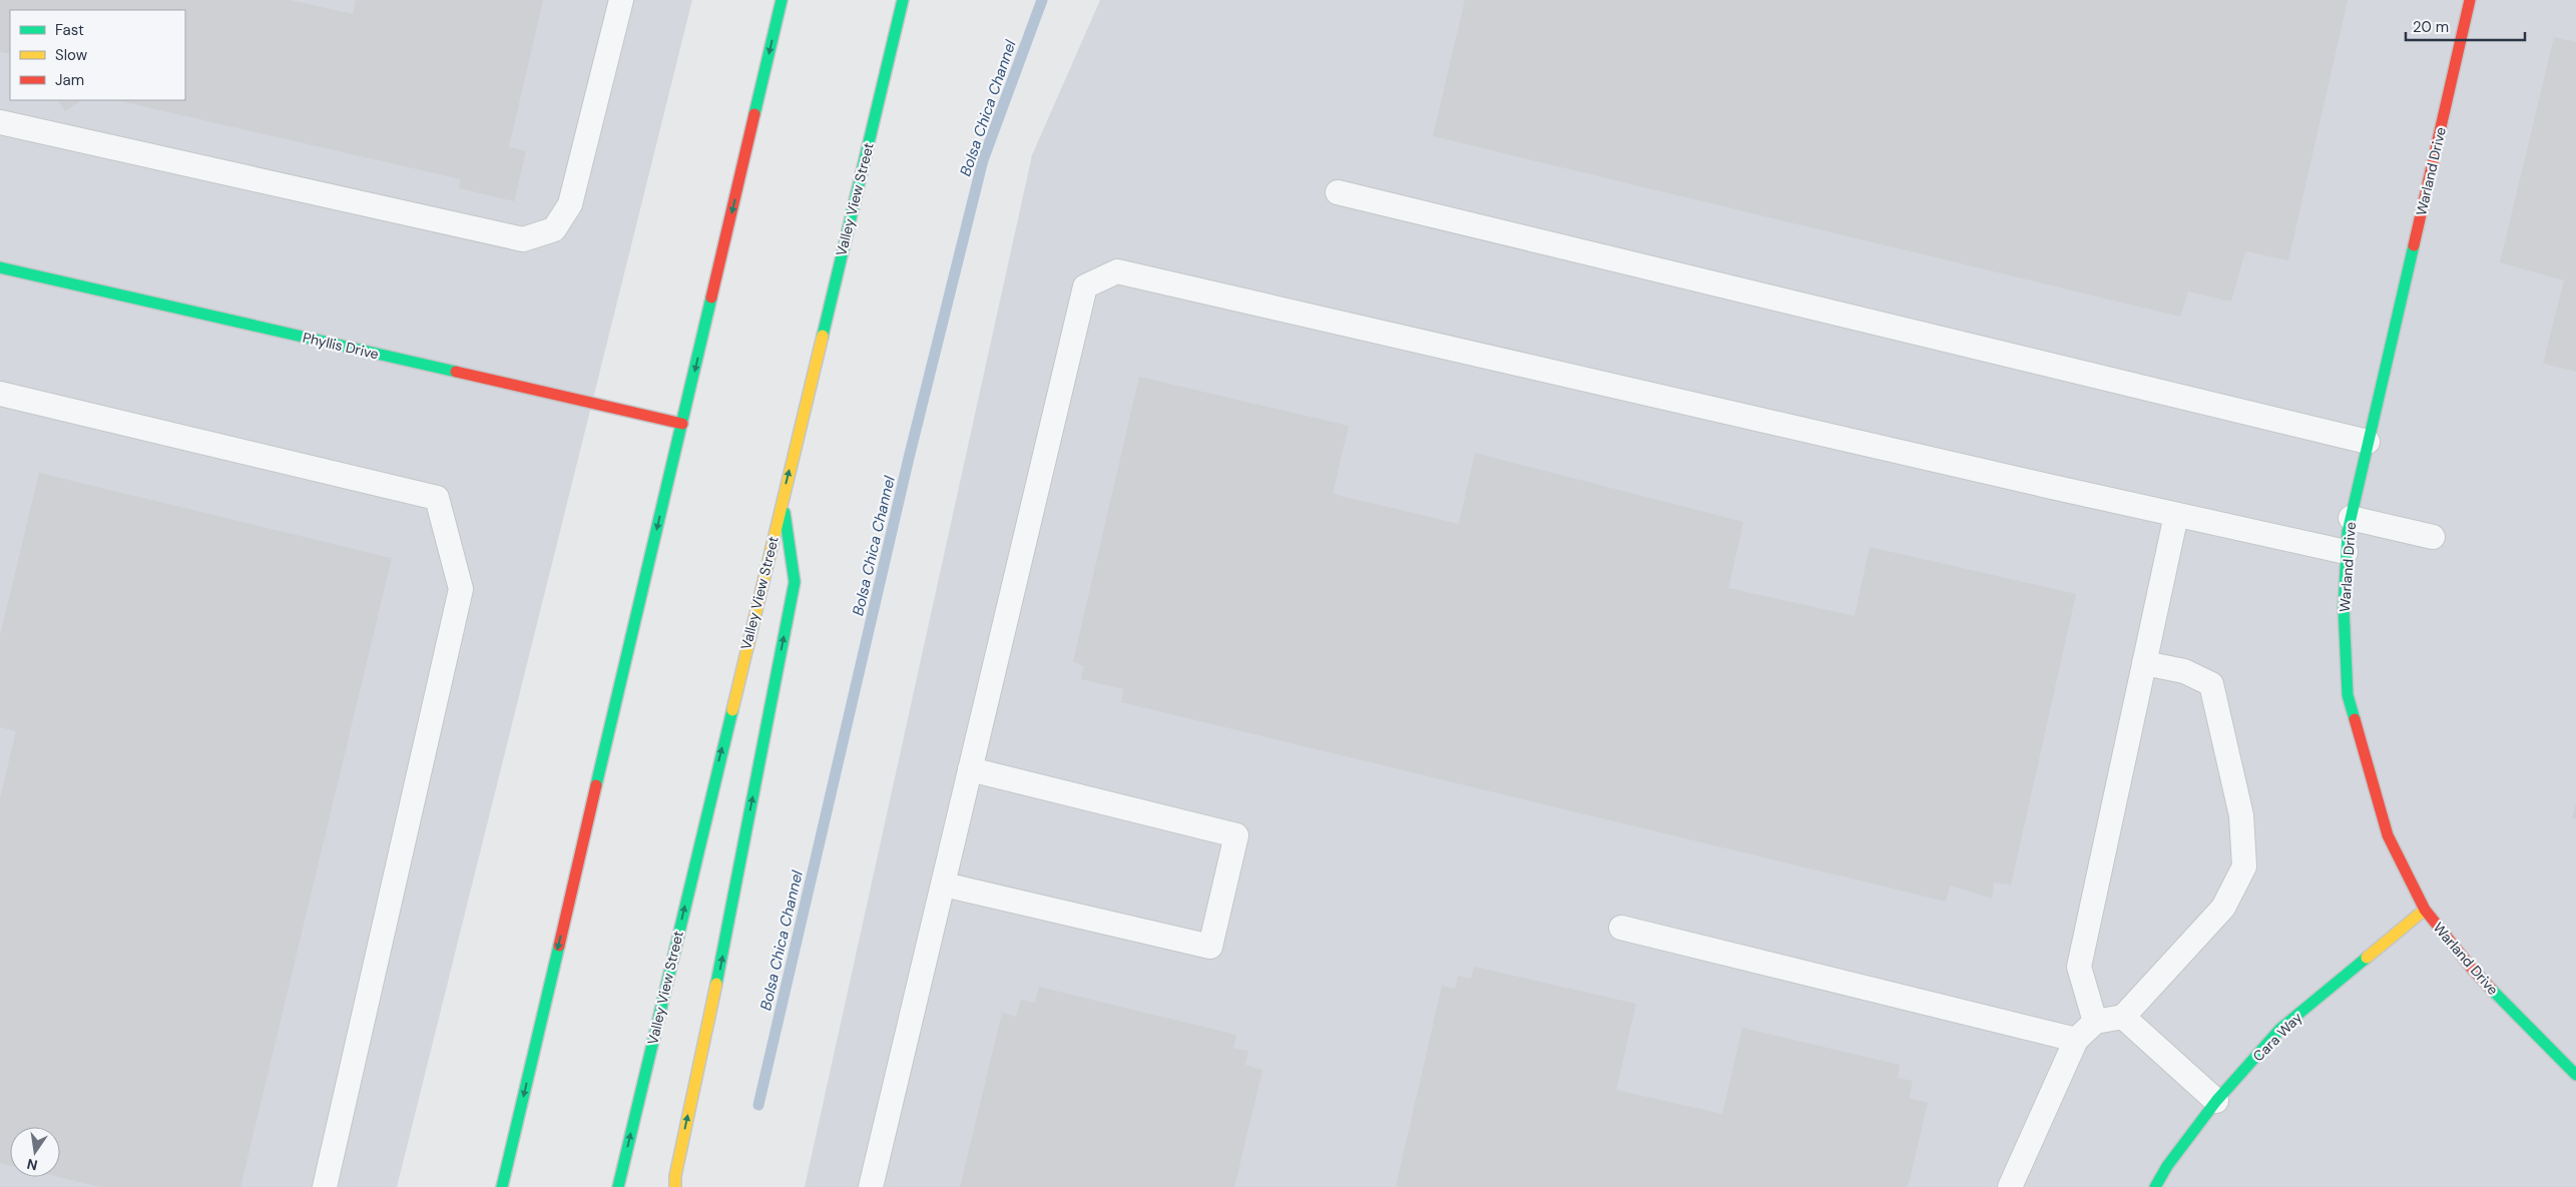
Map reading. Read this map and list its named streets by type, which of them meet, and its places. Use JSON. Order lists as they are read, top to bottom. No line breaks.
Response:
{"streets":{"main road":["Warland Drive","Valley View Street","Phyllis Drive","Cara Way"]},"crossings":[["Warland Drive","Cara Way"]],"water":["Bolsa Chica Channel"],"legend":["Fast","Slow","Jam"],"scale_bar":"20 m","north":"bottom"}
